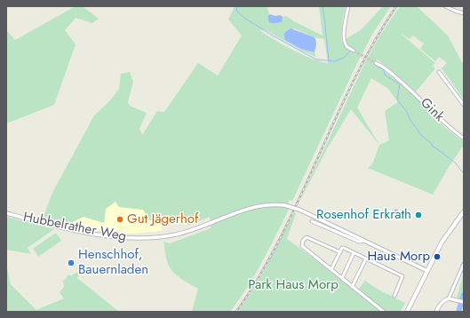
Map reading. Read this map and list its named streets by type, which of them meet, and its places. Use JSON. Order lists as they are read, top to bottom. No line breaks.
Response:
{"streets":{"street":["Gink","Hubbelrather Weg"]},"parks":["Park Haus Morp"],"places":["Rosenhof Erkrath","Gut Jägerhof","Haus Morp","Henschhof, Bauernladen"]}
